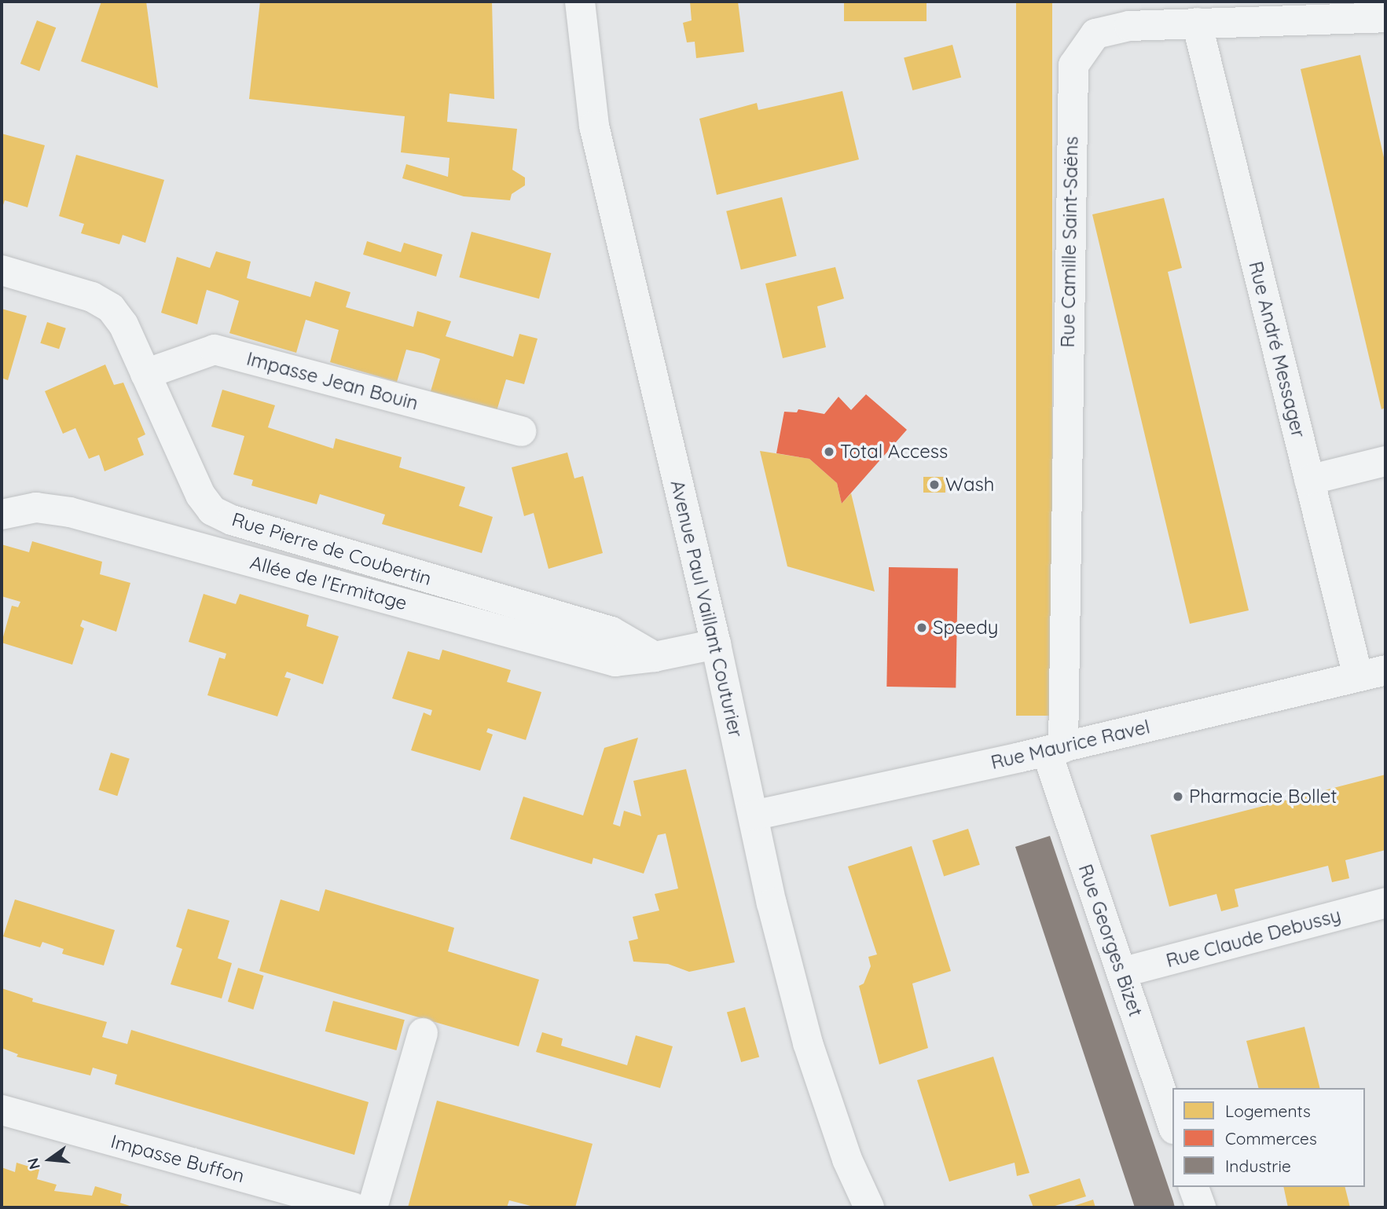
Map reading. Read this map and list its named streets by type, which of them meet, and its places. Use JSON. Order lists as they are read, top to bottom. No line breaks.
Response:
{"streets":{"street":["Rue Camille Saint-Saëns","Rue André Messager","Impasse Jean Bouin","Rue Pierre de Coubertin","Allée de l'Ermitage","Avenue Paul Vaillant Couturier","Rue Maurice Ravel","Rue Claude Debussy","Rue Georges Bizet","Impasse Buffon"]},"crossings":[["Rue Camille Saint-Saëns","Rue André Messager"],["Rue Camille Saint-Saëns","Rue Maurice Ravel"],["Rue Camille Saint-Saëns","Rue Georges Bizet"],["Rue André Messager","Rue Maurice Ravel"],["Impasse Jean Bouin","Rue Pierre de Coubertin"],["Rue Pierre de Coubertin","Allée de l'Ermitage"],["Avenue Paul Vaillant Couturier","Rue Maurice Ravel"],["Rue Maurice Ravel","Rue Georges Bizet"],["Rue Claude Debussy","Rue Georges Bizet"]],"places":["Total Access","Wash","Speedy","Pharmacie Bollet"],"legend":["Logements","Commerces","Industrie"],"north":"left"}
